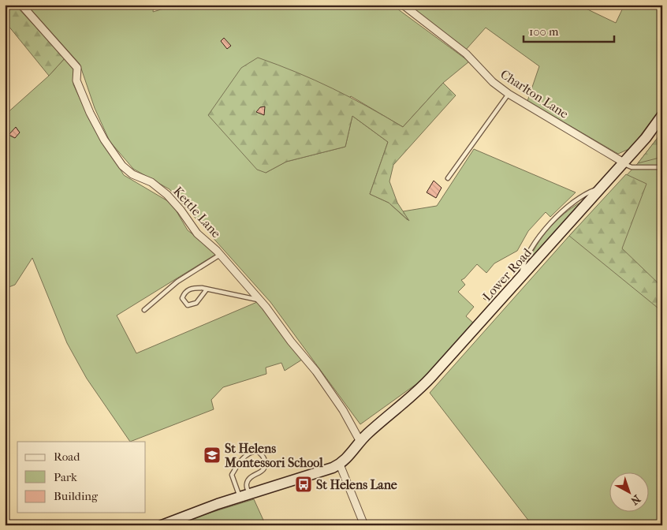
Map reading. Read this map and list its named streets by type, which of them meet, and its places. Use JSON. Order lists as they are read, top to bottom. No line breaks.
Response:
{"streets":{"main road":["Lower Road"],"street":["Charlton Lane","Kettle Lane"]},"crossings":[["Charlton Lane","Lower Road"],["Kettle Lane","Lower Road"]],"places":{"school or university":["St Helens Montessori School"],"bus stop":["St Helens Lane"]},"legend":["Road","Park","Building"],"scale_bar":"100 m","north":"bottom right"}
